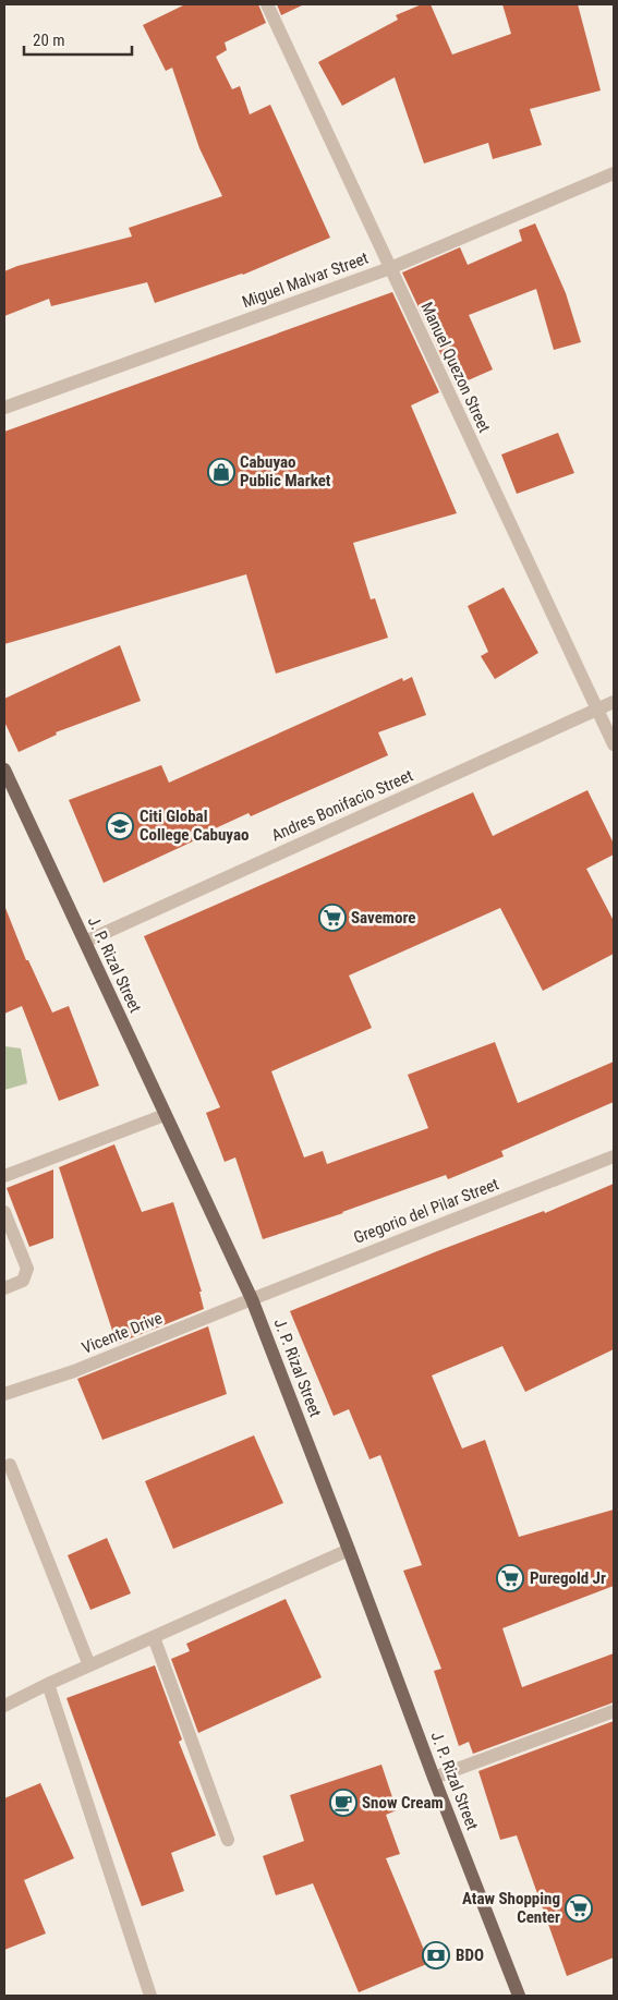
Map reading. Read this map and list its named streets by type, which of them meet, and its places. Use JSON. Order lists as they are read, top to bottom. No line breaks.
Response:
{"streets":{"main road":["J. P. Rizal Street"],"street":["Miguel Malvar Street","Manuel Quezon Street","Andres Bonifacio Street","Gregorio del Pilar Street","Vicente Drive"]},"crossings":[["Miguel Malvar Street","Manuel Quezon Street"],["Manuel Quezon Street","Andres Bonifacio Street"],["Andres Bonifacio Street","J. P. Rizal Street"],["J. P. Rizal Street","Gregorio del Pilar Street"],["J. P. Rizal Street","Vicente Drive"],["Gregorio del Pilar Street","Vicente Drive"]],"places":{"shop":["Cabuyao Public Market"],"school or university":["Citi Global College Cabuyao"],"supermarket":["Savemore","Puregold Jr","Ataw Shopping Center"],"cafe":["Snow Cream"],"bank":["BDO"]},"scale_bar":"20 m"}
